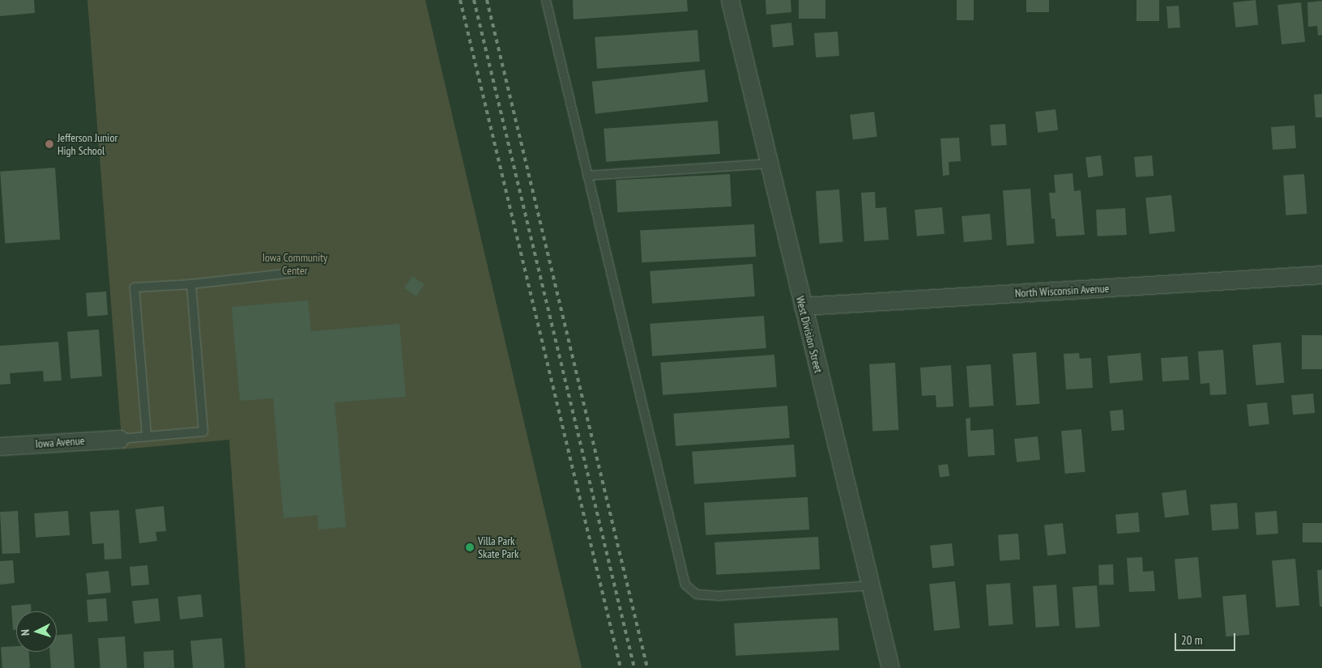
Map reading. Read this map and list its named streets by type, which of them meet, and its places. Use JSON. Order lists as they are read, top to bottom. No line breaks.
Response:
{"streets":{"street":["North Wisconsin Avenue","West Division Street","Iowa Avenue"]},"crossings":[["North Wisconsin Avenue","West Division Street"]],"parks":["Iowa Community Center"],"places":["Jefferson Junior High School","Villa Park Skate Park"],"scale_bar":"20 m","north":"left"}
